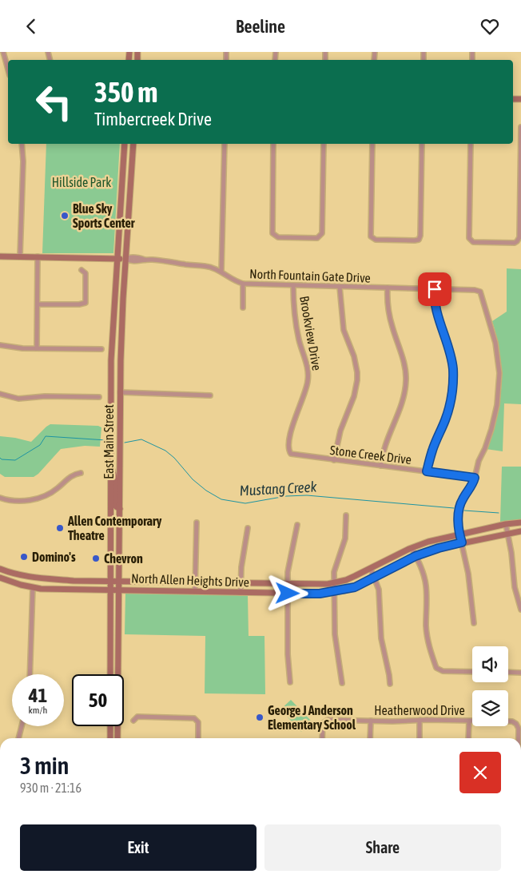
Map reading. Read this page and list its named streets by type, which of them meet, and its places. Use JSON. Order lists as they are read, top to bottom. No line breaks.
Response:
{"streets":{"main road":["East Main Street","North Allen Heights Drive"],"street":["North Fountain Gate Drive","Brookview Drive","Stone Creek Drive","Heatherwood Drive"]},"crossings":[["North Fountain Gate Drive","Brookview Drive"],["North Fountain Gate Drive","East Main Street"],["North Fountain Gate Drive","Stone Creek Drive"],["Brookview Drive","Stone Creek Drive"],["East Main Street","North Allen Heights Drive"]],"water":["Mustang Creek"],"parks":["Hillside Park"],"places":["Blue Sky Sports Center","Allen Contemporary Theatre","Domino's","Chevron","George J Anderson Elementary School"],"page":{"header":"Beeline","turn":["350 m","Timbercreek Drive"],"speed":"41 km/h","limit":"50","heading":["3 min","930 m · 21:16"],"buttons":["Exit","Share"]}}
